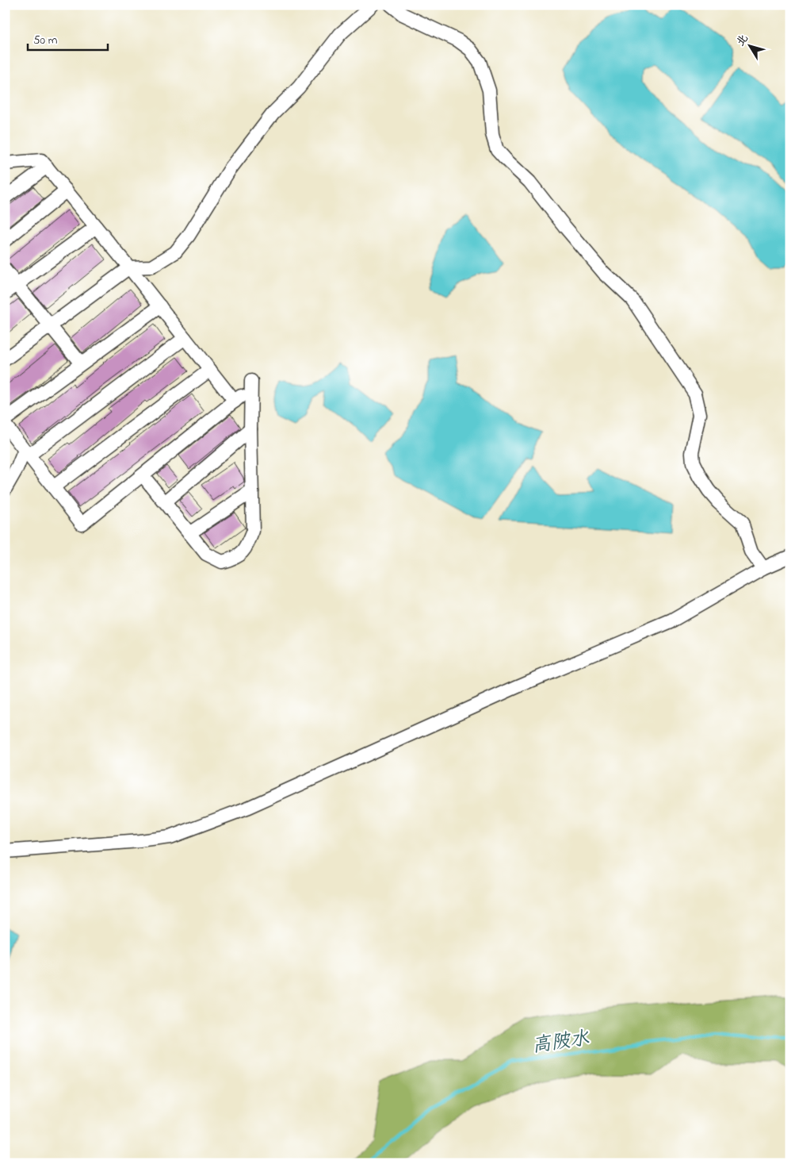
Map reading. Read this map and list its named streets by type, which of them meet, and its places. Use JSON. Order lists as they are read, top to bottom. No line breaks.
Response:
{"water":["高陂水"],"scale_bar":"50 m","north":"top left"}
